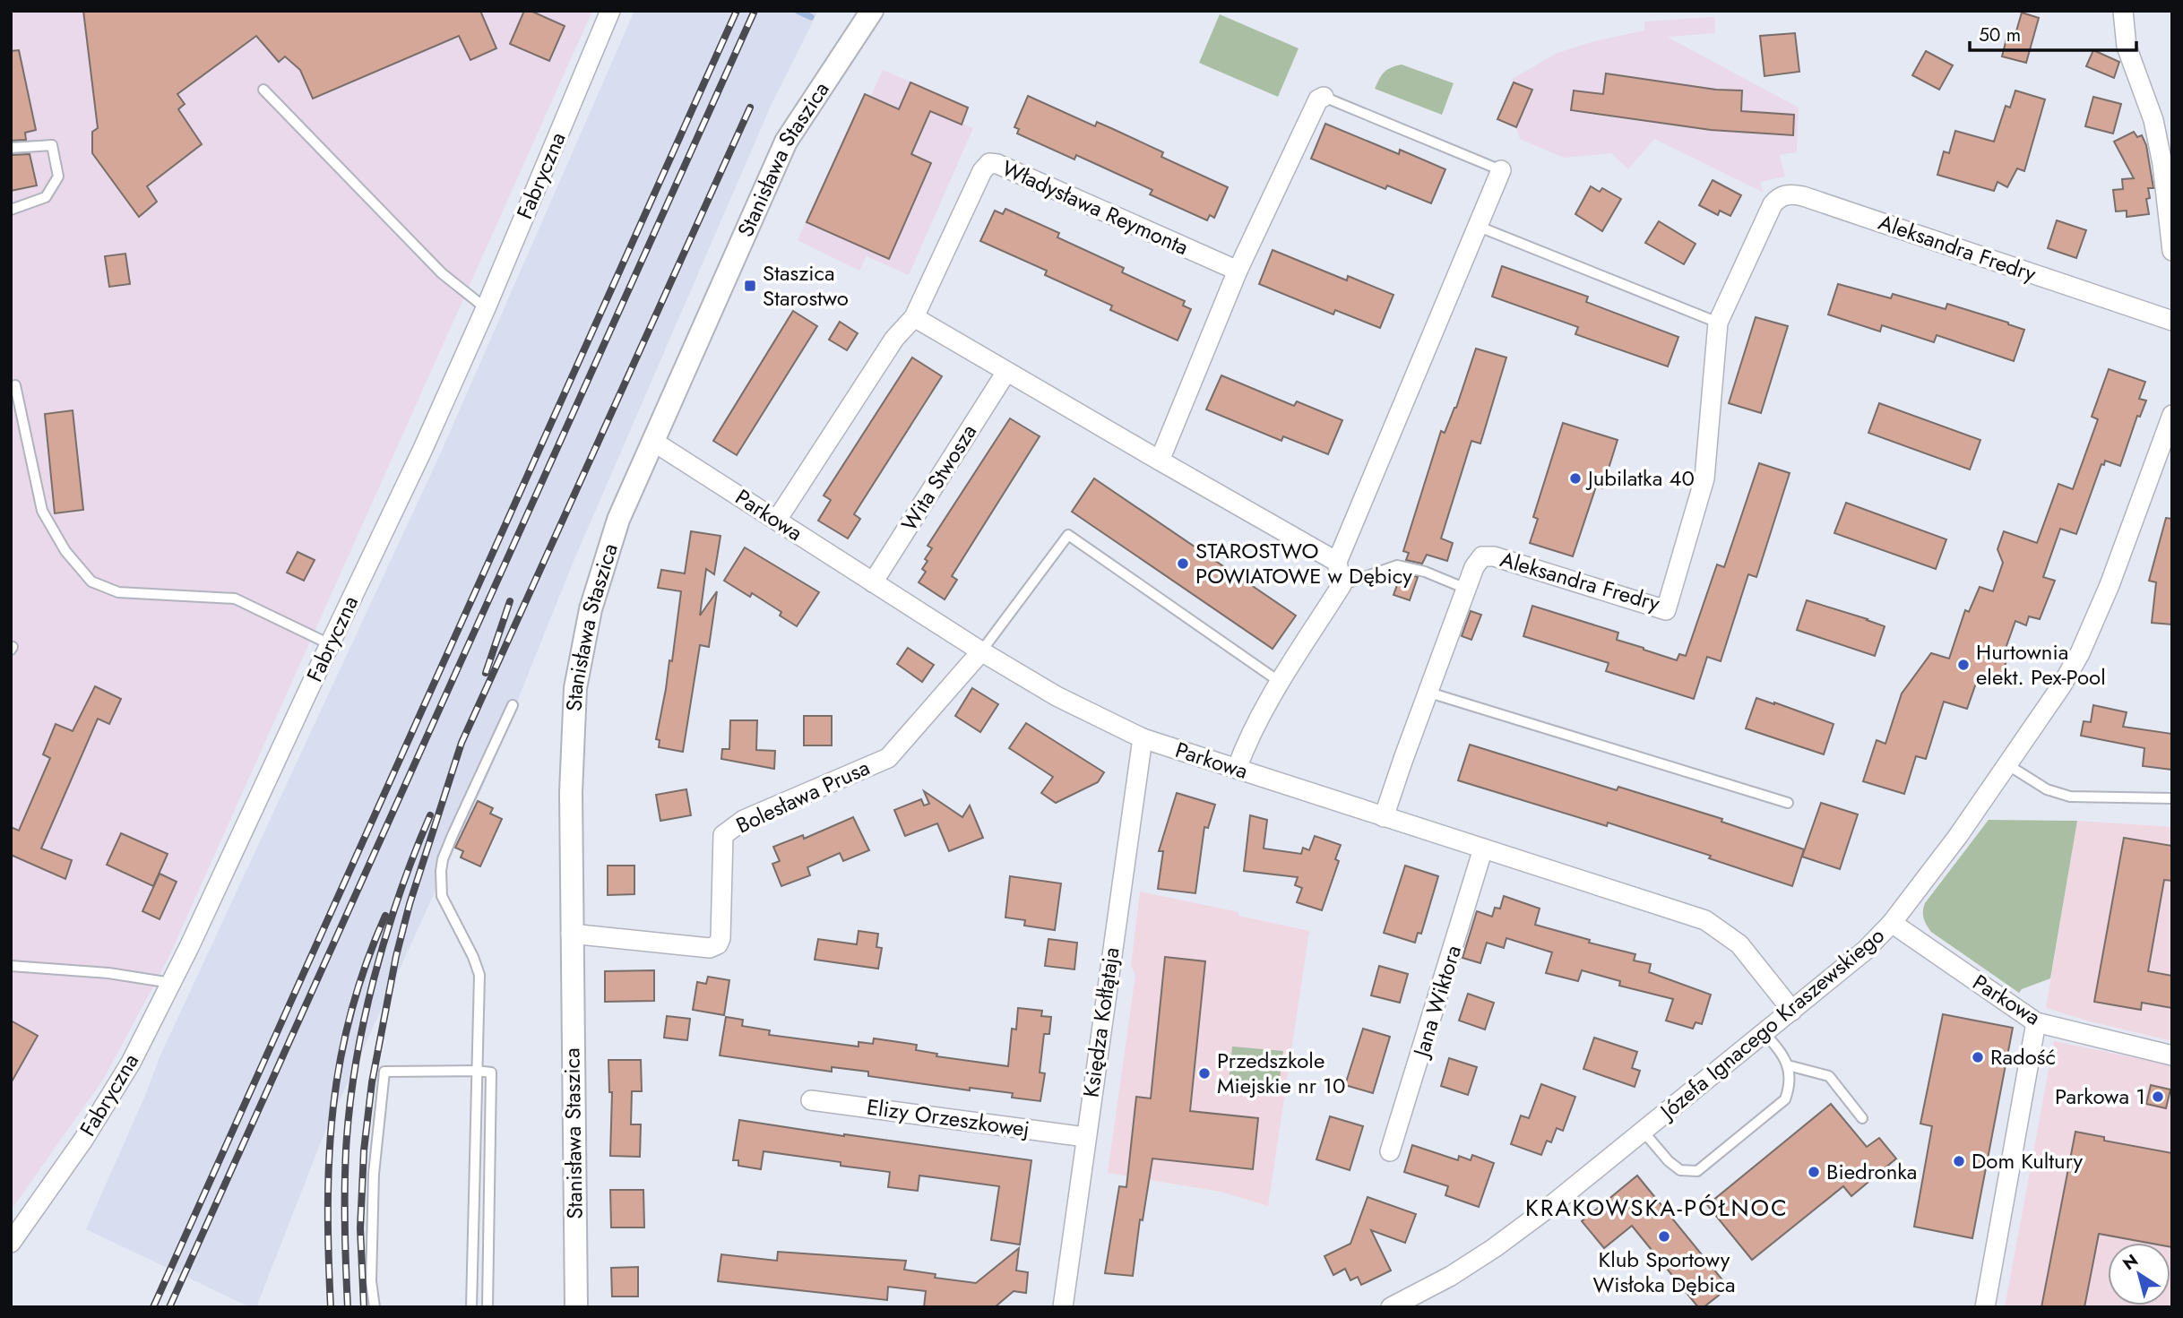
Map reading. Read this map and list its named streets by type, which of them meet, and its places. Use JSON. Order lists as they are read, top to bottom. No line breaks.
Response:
{"streets":{"street":["Stanisława Staszica","Fabryczna","Władysława Reymonta","Aleksandra Fredry","Wita Stwosza","Parkowa","Bolesława Prusa","Jana Wiktora","Księdza Kołłątaja","Józefa Ignacego Kraszewskiego","Elizy Orzeszkowej"]},"crossings":[["Stanisława Staszica","Parkowa"],["Stanisława Staszica","Bolesława Prusa"],["Władysława Reymonta","Parkowa"],["Aleksandra Fredry","Parkowa"],["Wita Stwosza","Parkowa"],["Parkowa","Bolesława Prusa"],["Parkowa","Jana Wiktora"],["Parkowa","Księdza Kołłątaja"],["Parkowa","Józefa Ignacego Kraszewskiego"],["Księdza Kołłątaja","Elizy Orzeszkowej"]],"districts":["KRAKOWSKA-PÓŁNOC"],"places":{"transit":["Staszica Starostwo"],"other":["Jubilatka 40","STAROSTWO POWIATOWE w Dębicy","Hurtownia elekt. Pex-Pool","Radość","Przedszkole Miejskie nr 10","Parkowa 1","Dom Kultury","Biedronka","Klub Sportowy Wisłoka Dębica"]},"scale_bar":"50 m","north":"top left"}
